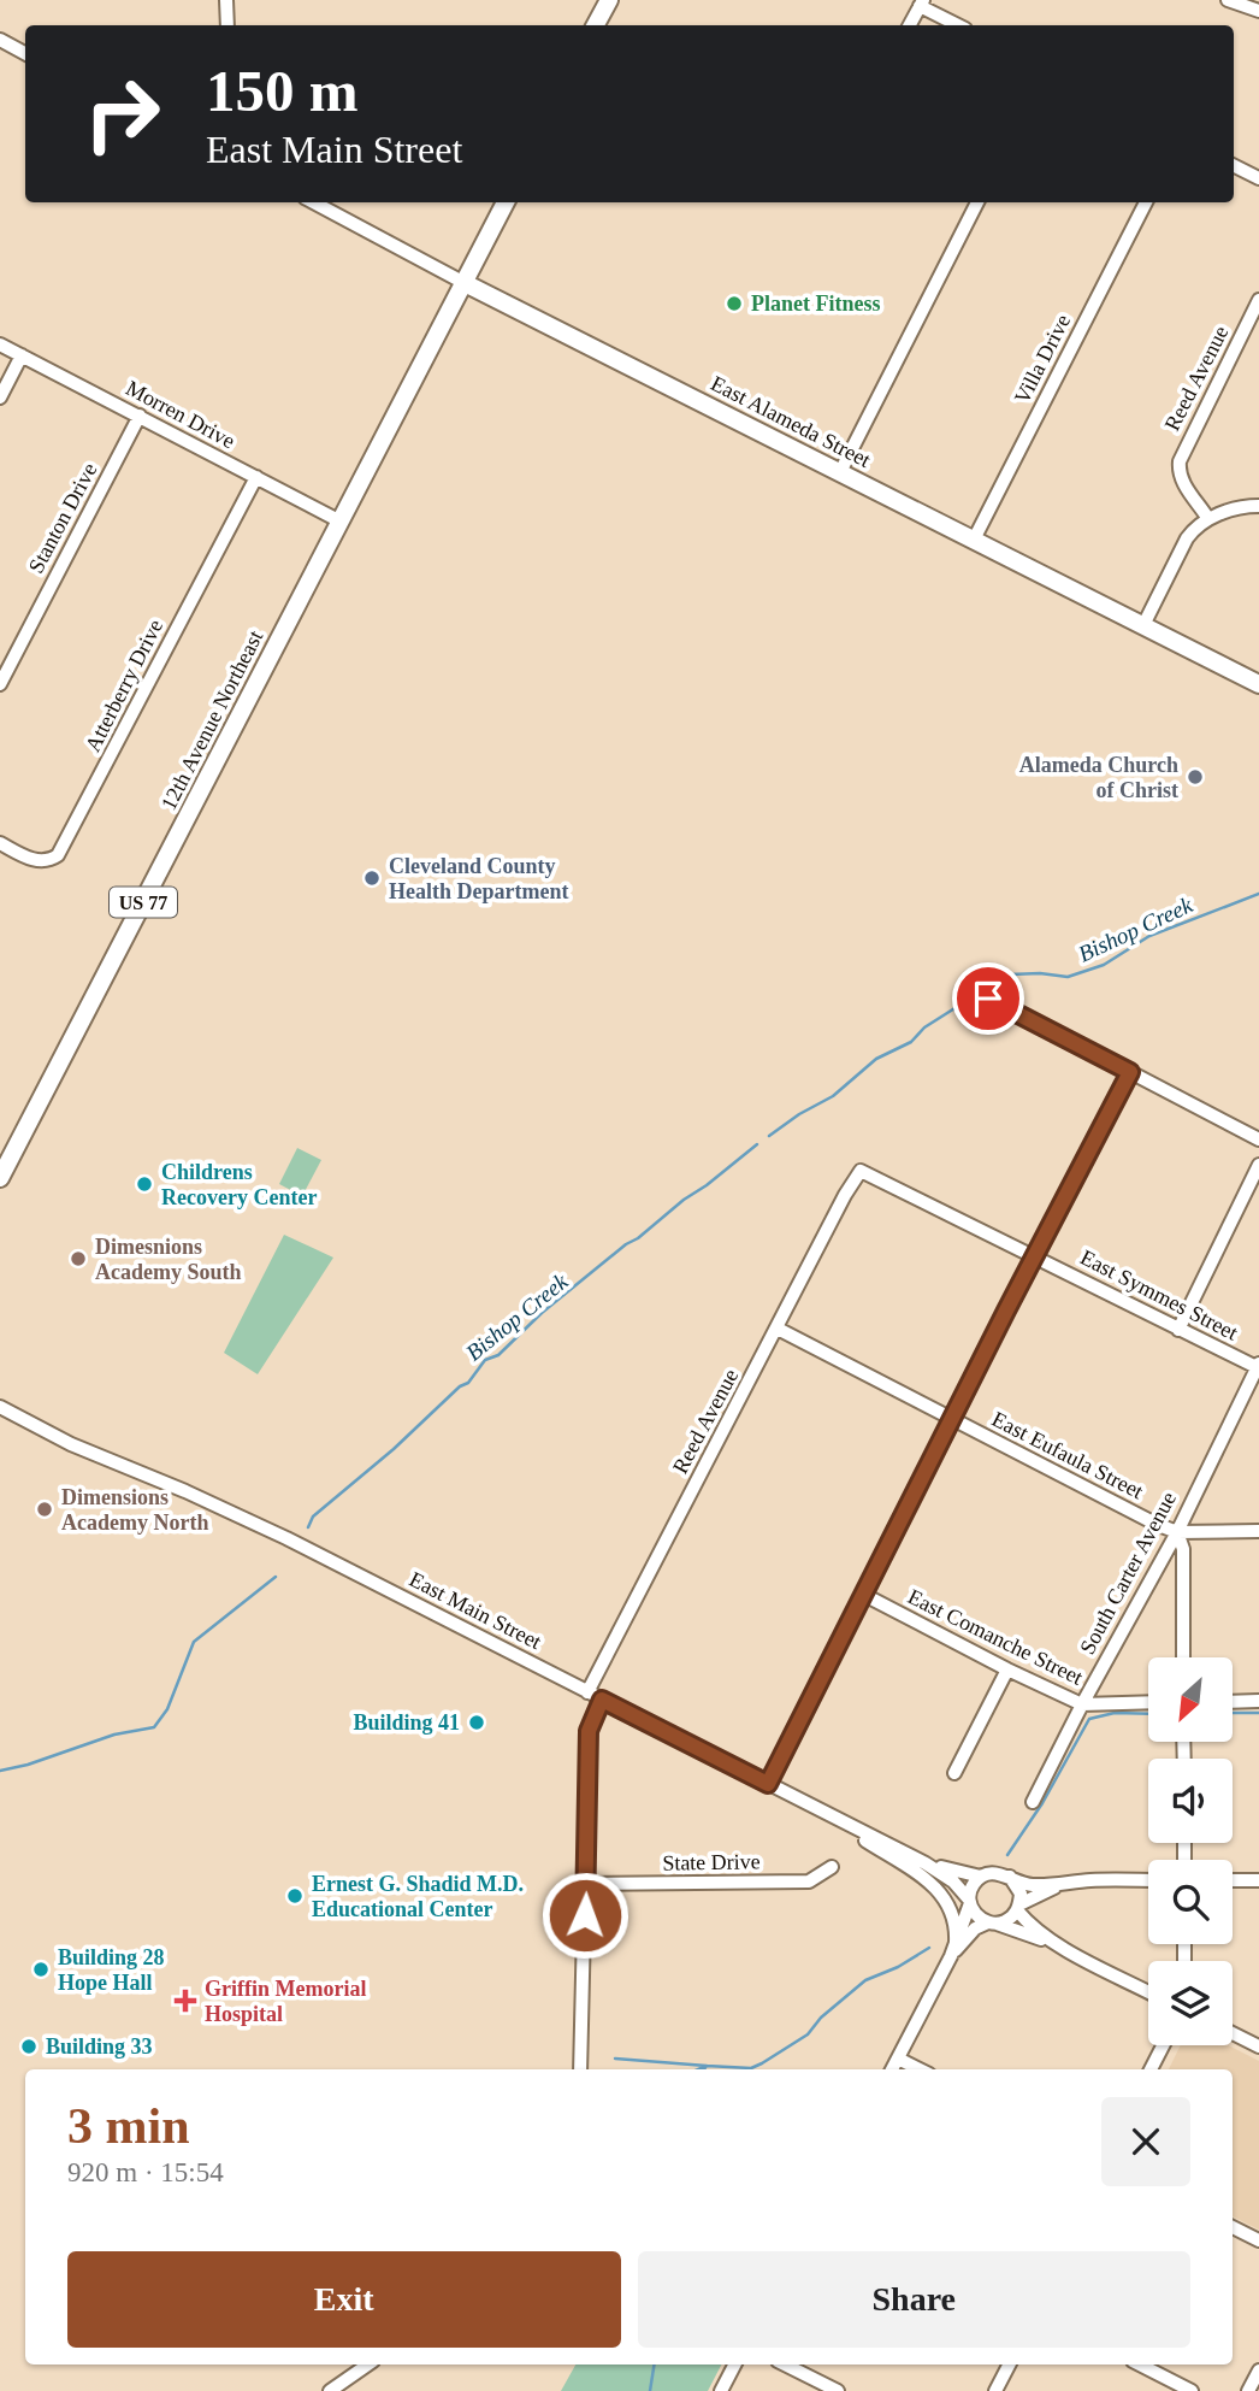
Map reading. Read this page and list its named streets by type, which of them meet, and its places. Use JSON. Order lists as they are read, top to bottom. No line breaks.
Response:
{"streets":{"main road":["East Alameda Street","12th Avenue Northeast","US 77"],"street":["Villa Drive","Reed Avenue","Morren Drive","Stanton Drive","Atterberry Drive","East Symmes Street","East Eufaula Street","South Carter Avenue","East Main Street","East Comanche Street","State Drive"]},"crossings":[["Villa Drive","East Alameda Street"],["Reed Avenue","East Symmes Street"],["Reed Avenue","East Eufaula Street"],["Reed Avenue","East Main Street"],["Morren Drive","Stanton Drive"],["Morren Drive","Atterberry Drive"],["Morren Drive","12th Avenue Northeast"],["East Alameda Street","12th Avenue Northeast"],["East Alameda Street","US 77"],["12th Avenue Northeast","US 77"],["East Symmes Street","South Carter Avenue"],["East Eufaula Street","South Carter Avenue"],["South Carter Avenue","East Comanche Street"]],"water":["Bishop Creek"],"places":{"other":["Planet Fitness","Alameda Church of Christ","Cleveland County Health Department","Childrens Recovery Center","Dimesnions Academy South","Dimensions Academy North","Building 41","Ernest G. Shadid M.D. Educational Center","Building 28 Hope Hall","Building 33"],"health":["Griffin Memorial Hospital"]},"north":"bottom left","page":{"turn":["150 m","East Main Street"],"heading":["3 min","920 m · 15:54"],"buttons":["Exit","Share"]}}
